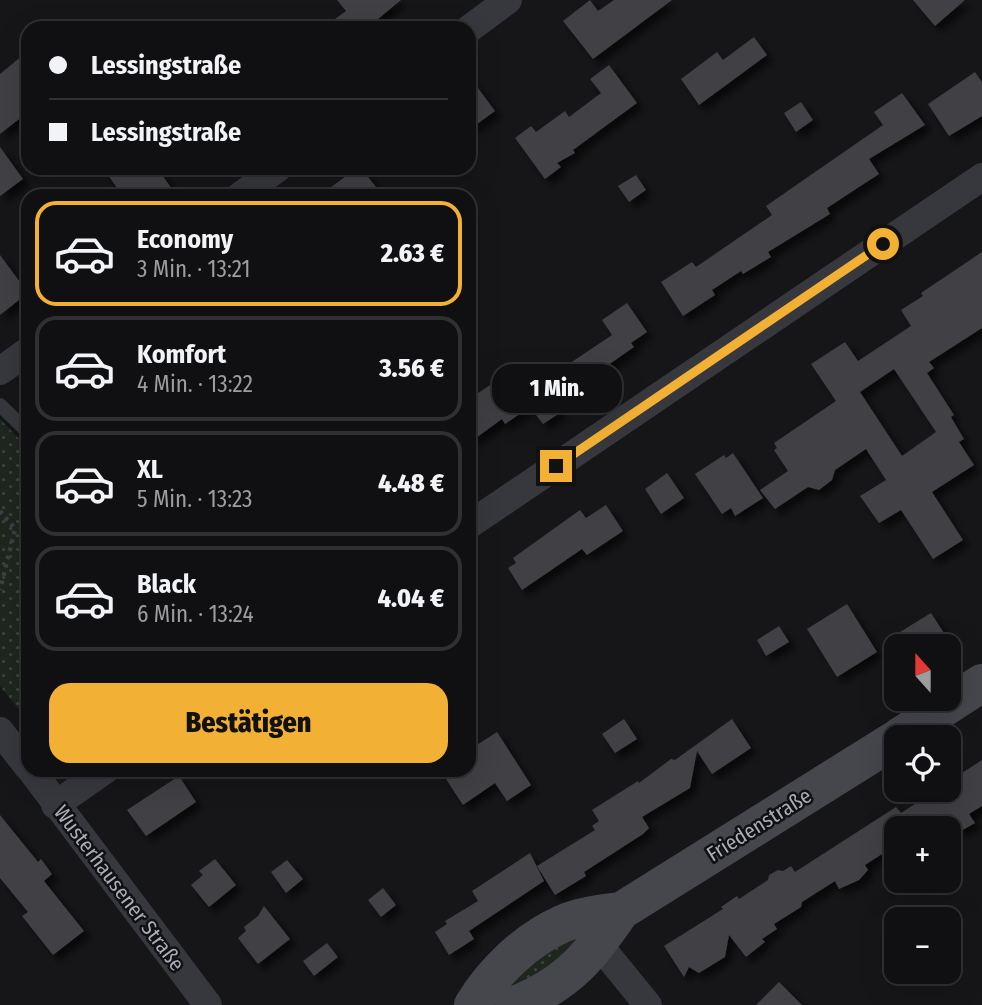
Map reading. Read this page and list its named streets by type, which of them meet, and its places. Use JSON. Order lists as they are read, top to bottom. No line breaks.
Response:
{"streets":{"street":["Friedenstraße","Wusterhausener Straße"]},"north":"top","page":{"banner":["Lessingstraße","Lessingstraße"],"list":[{"name":"Economy","note":"3 Min. · 13:21","value":"2.63 €"},{"name":"Komfort","note":"4 Min. · 13:22","value":"3.56 €"},{"name":"XL","note":"5 Min. · 13:23","value":"4.48 €"},{"name":"Black","note":"6 Min. · 13:24","value":"4.04 €"}],"bubble":"1 Min.","map_buttons":["+","−"],"buttons":"Bestätigen"}}
